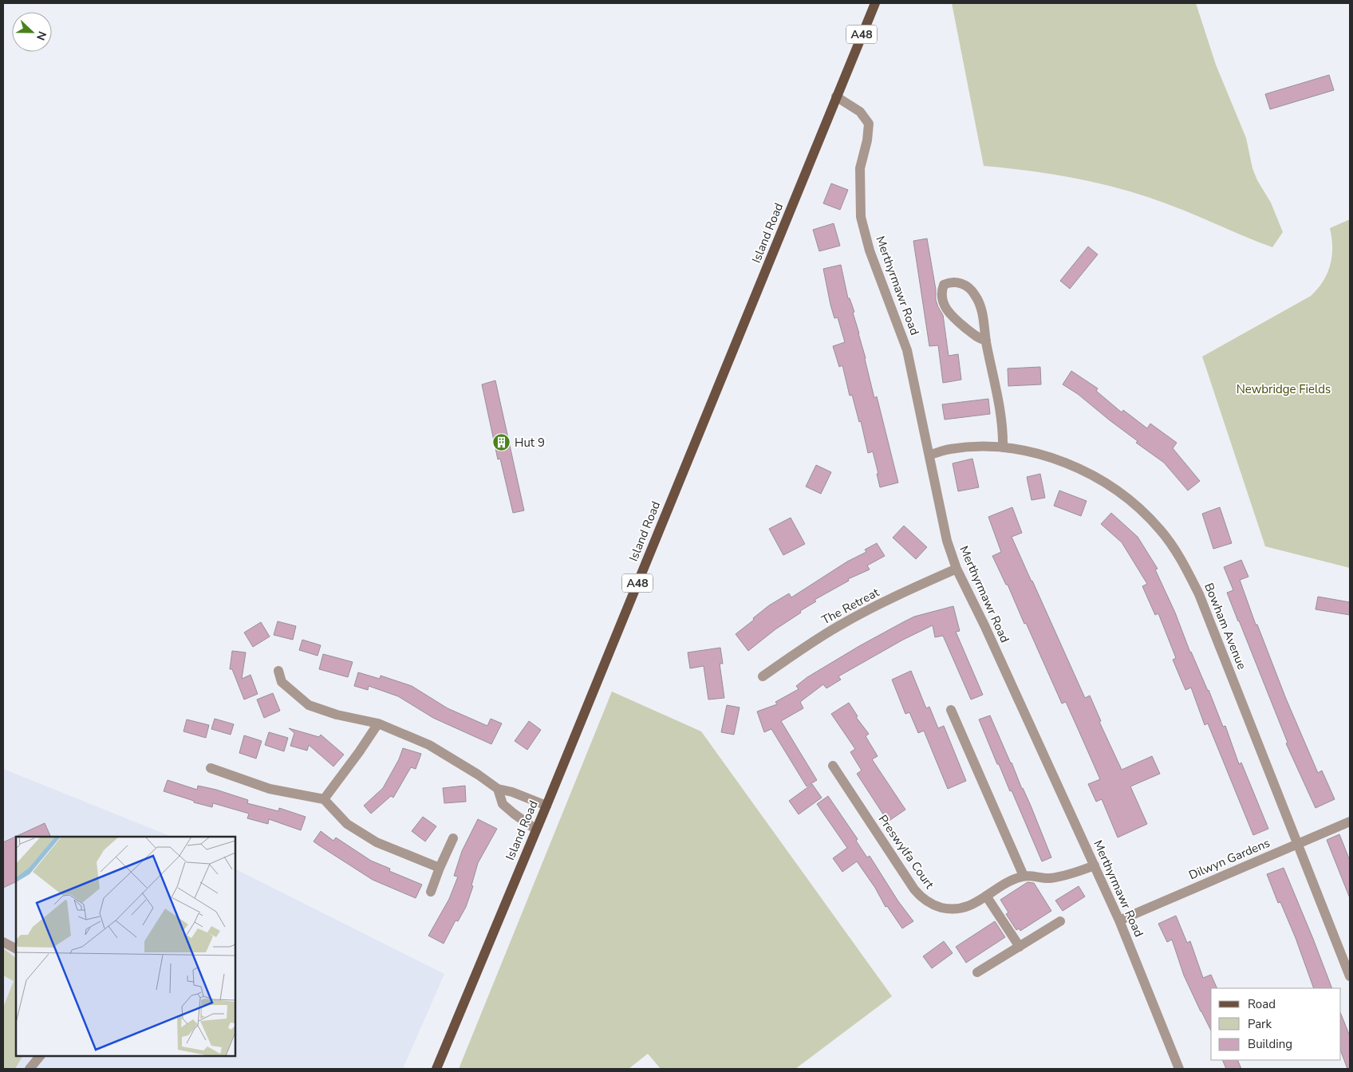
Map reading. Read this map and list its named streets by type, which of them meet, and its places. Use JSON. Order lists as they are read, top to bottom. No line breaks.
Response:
{"streets":{"main road":["A48","Island Road"],"street":["Merthyrmawr Road","The Retreat","Bowham Avenue","Preswylfa Court","Dilwyn Gardens"]},"crossings":[["Island Road","Merthyrmawr Road"],["Merthyrmawr Road","The Retreat"],["Merthyrmawr Road","Bowham Avenue"],["Merthyrmawr Road","Preswylfa Court"],["Merthyrmawr Road","Dilwyn Gardens"],["Bowham Avenue","Dilwyn Gardens"]],"parks":["Newbridge Fields"],"places":{"building":["Hut 9"]},"legend":["Road","Park","Building"],"north":"right"}
